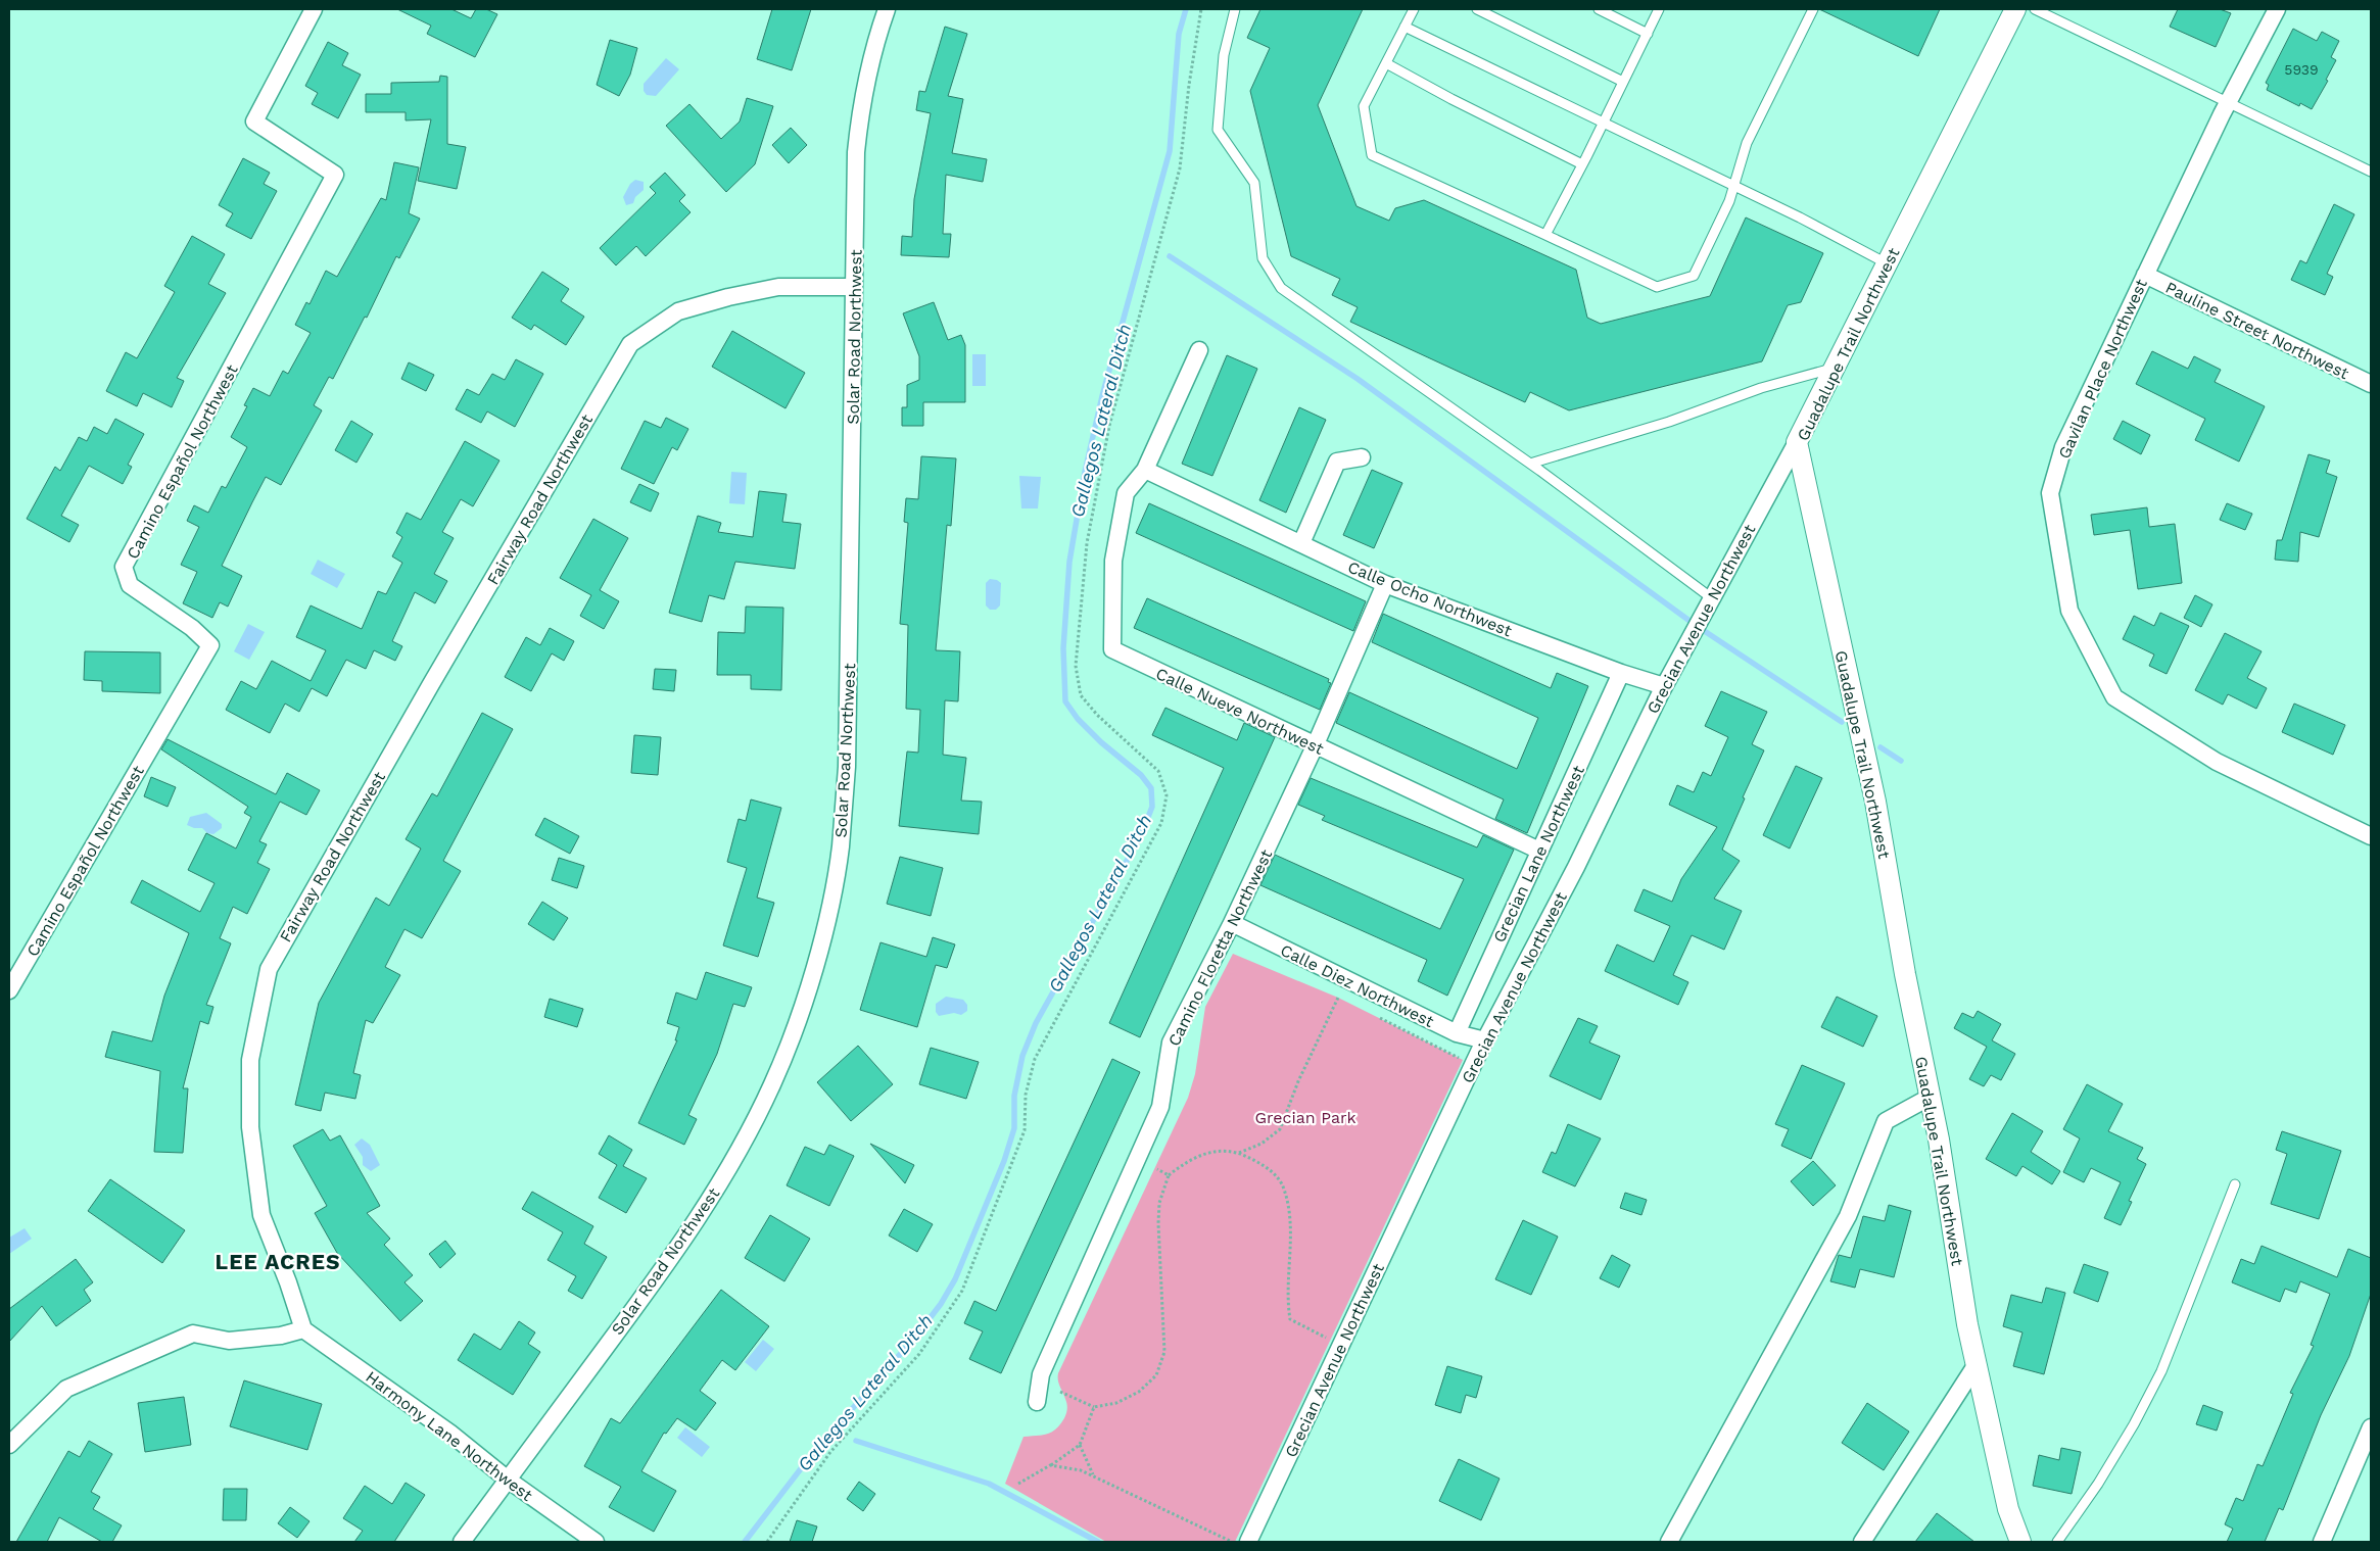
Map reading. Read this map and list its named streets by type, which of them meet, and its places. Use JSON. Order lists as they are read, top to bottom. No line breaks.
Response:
{"streets":{"street":["Pauline Street Northwest","Solar Road Northwest","Guadalupe Trail Northwest","Gavilan Place Northwest","Camino Español Northwest","Fairway Road Northwest","Calle Ocho Northwest","Grecian Avenue Northwest","Calle Nueve Northwest","Grecian Lane Northwest","Camino Floretta Northwest","Calle Diez Northwest","Harmony Lane Northwest"]},"crossings":[["Pauline Street Northwest","Gavilan Place Northwest"],["Solar Road Northwest","Fairway Road Northwest"],["Solar Road Northwest","Harmony Lane Northwest"],["Guadalupe Trail Northwest","Grecian Avenue Northwest"],["Fairway Road Northwest","Harmony Lane Northwest"],["Calle Ocho Northwest","Grecian Avenue Northwest"],["Calle Ocho Northwest","Calle Nueve Northwest"],["Calle Ocho Northwest","Grecian Lane Northwest"],["Calle Ocho Northwest","Camino Floretta Northwest"],["Grecian Avenue Northwest","Calle Diez Northwest"],["Calle Nueve Northwest","Grecian Lane Northwest"],["Calle Nueve Northwest","Camino Floretta Northwest"],["Grecian Lane Northwest","Calle Diez Northwest"],["Camino Floretta Northwest","Calle Diez Northwest"]],"districts":["LEE ACRES"],"water":["Gallegos Lateral Ditch"],"parks":["Grecian Park"],"house_numbers":["5939"]}
